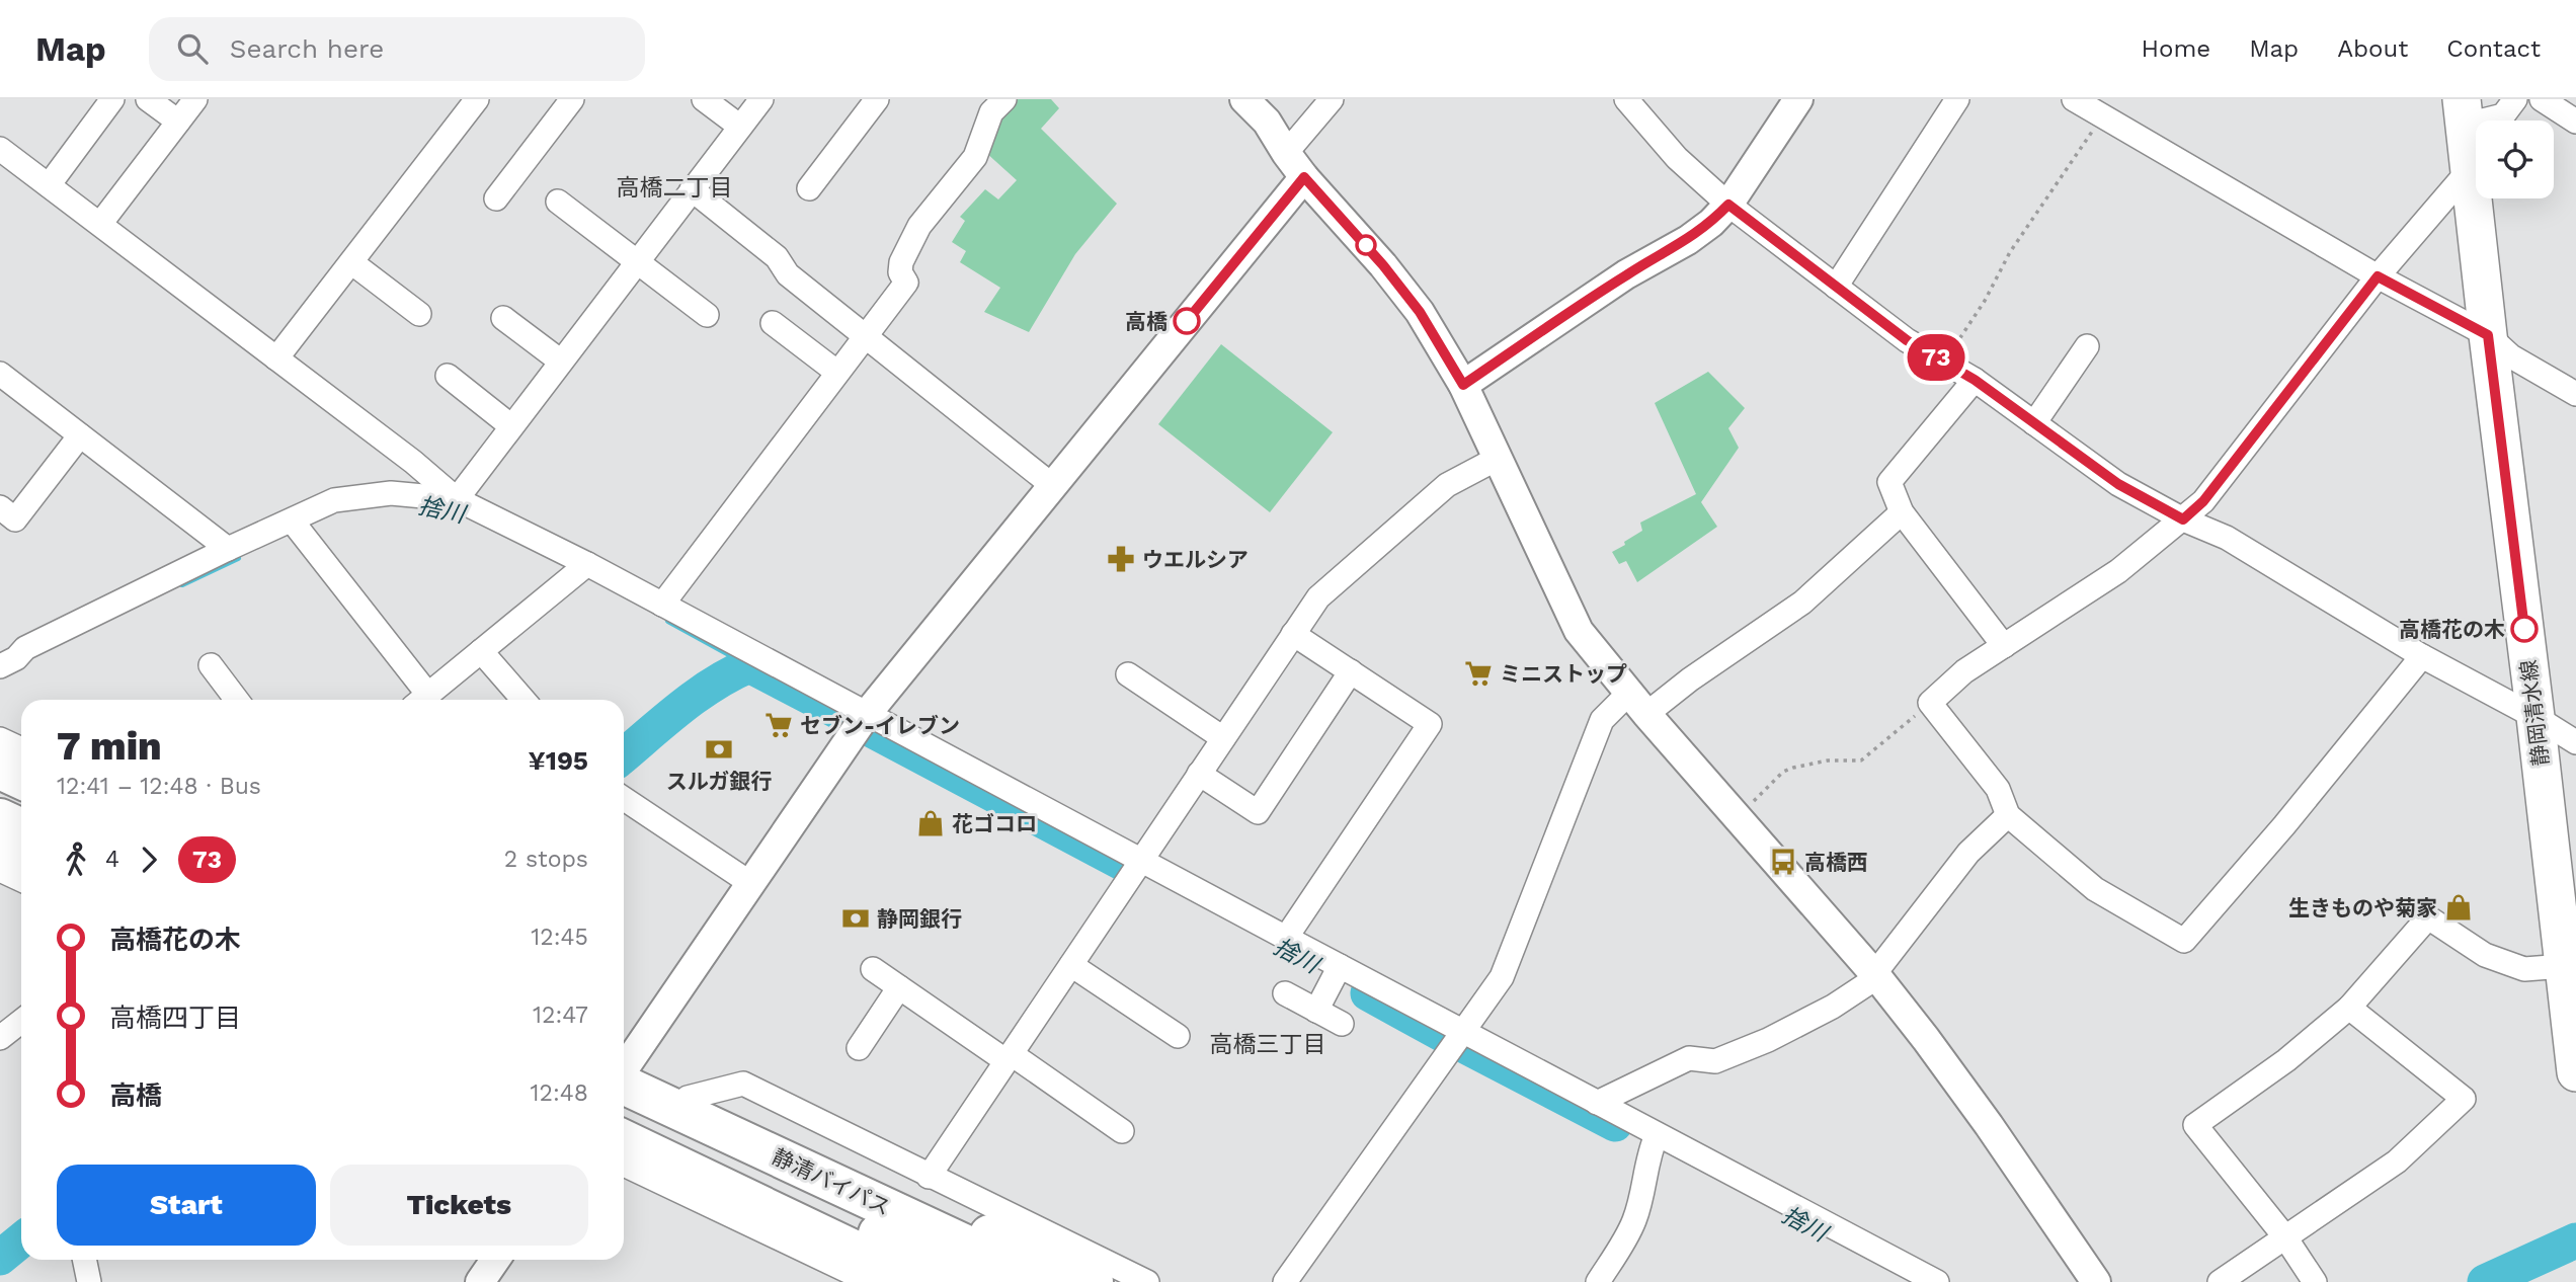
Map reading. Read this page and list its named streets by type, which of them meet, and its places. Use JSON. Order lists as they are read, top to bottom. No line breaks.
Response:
{"streets":{"highway":["静清バイパス"],"main road":["静岡清水線"]},"districts":["高橋二丁目","高橋三丁目"],"water":["捨川"],"places":{"other":["高橋","高橋花の木"],"pharmacy":["ウエルシア"],"supermarket":["ミニストップ","セブン-イレブン"],"bank":["スルガ銀行","静岡銀行"],"shop":["花ゴコロ","生きものや菊家"],"bus stop":["高橋西"]},"lines":["bus line 73"],"page":{"header":"Map","search":"Search here","nav":["Home","Map","About","Contact"],"on_map":"73","heading":["7 min","12:41 – 12:48 · Bus","¥195"],"legs":["4","73","2 stops"],"list":[{"name":"高橋花の木","value":"12:45"},{"name":"高橋四丁目","value":"12:47"},{"name":"高橋","value":"12:48"}],"buttons":["Start","Tickets"]}}
